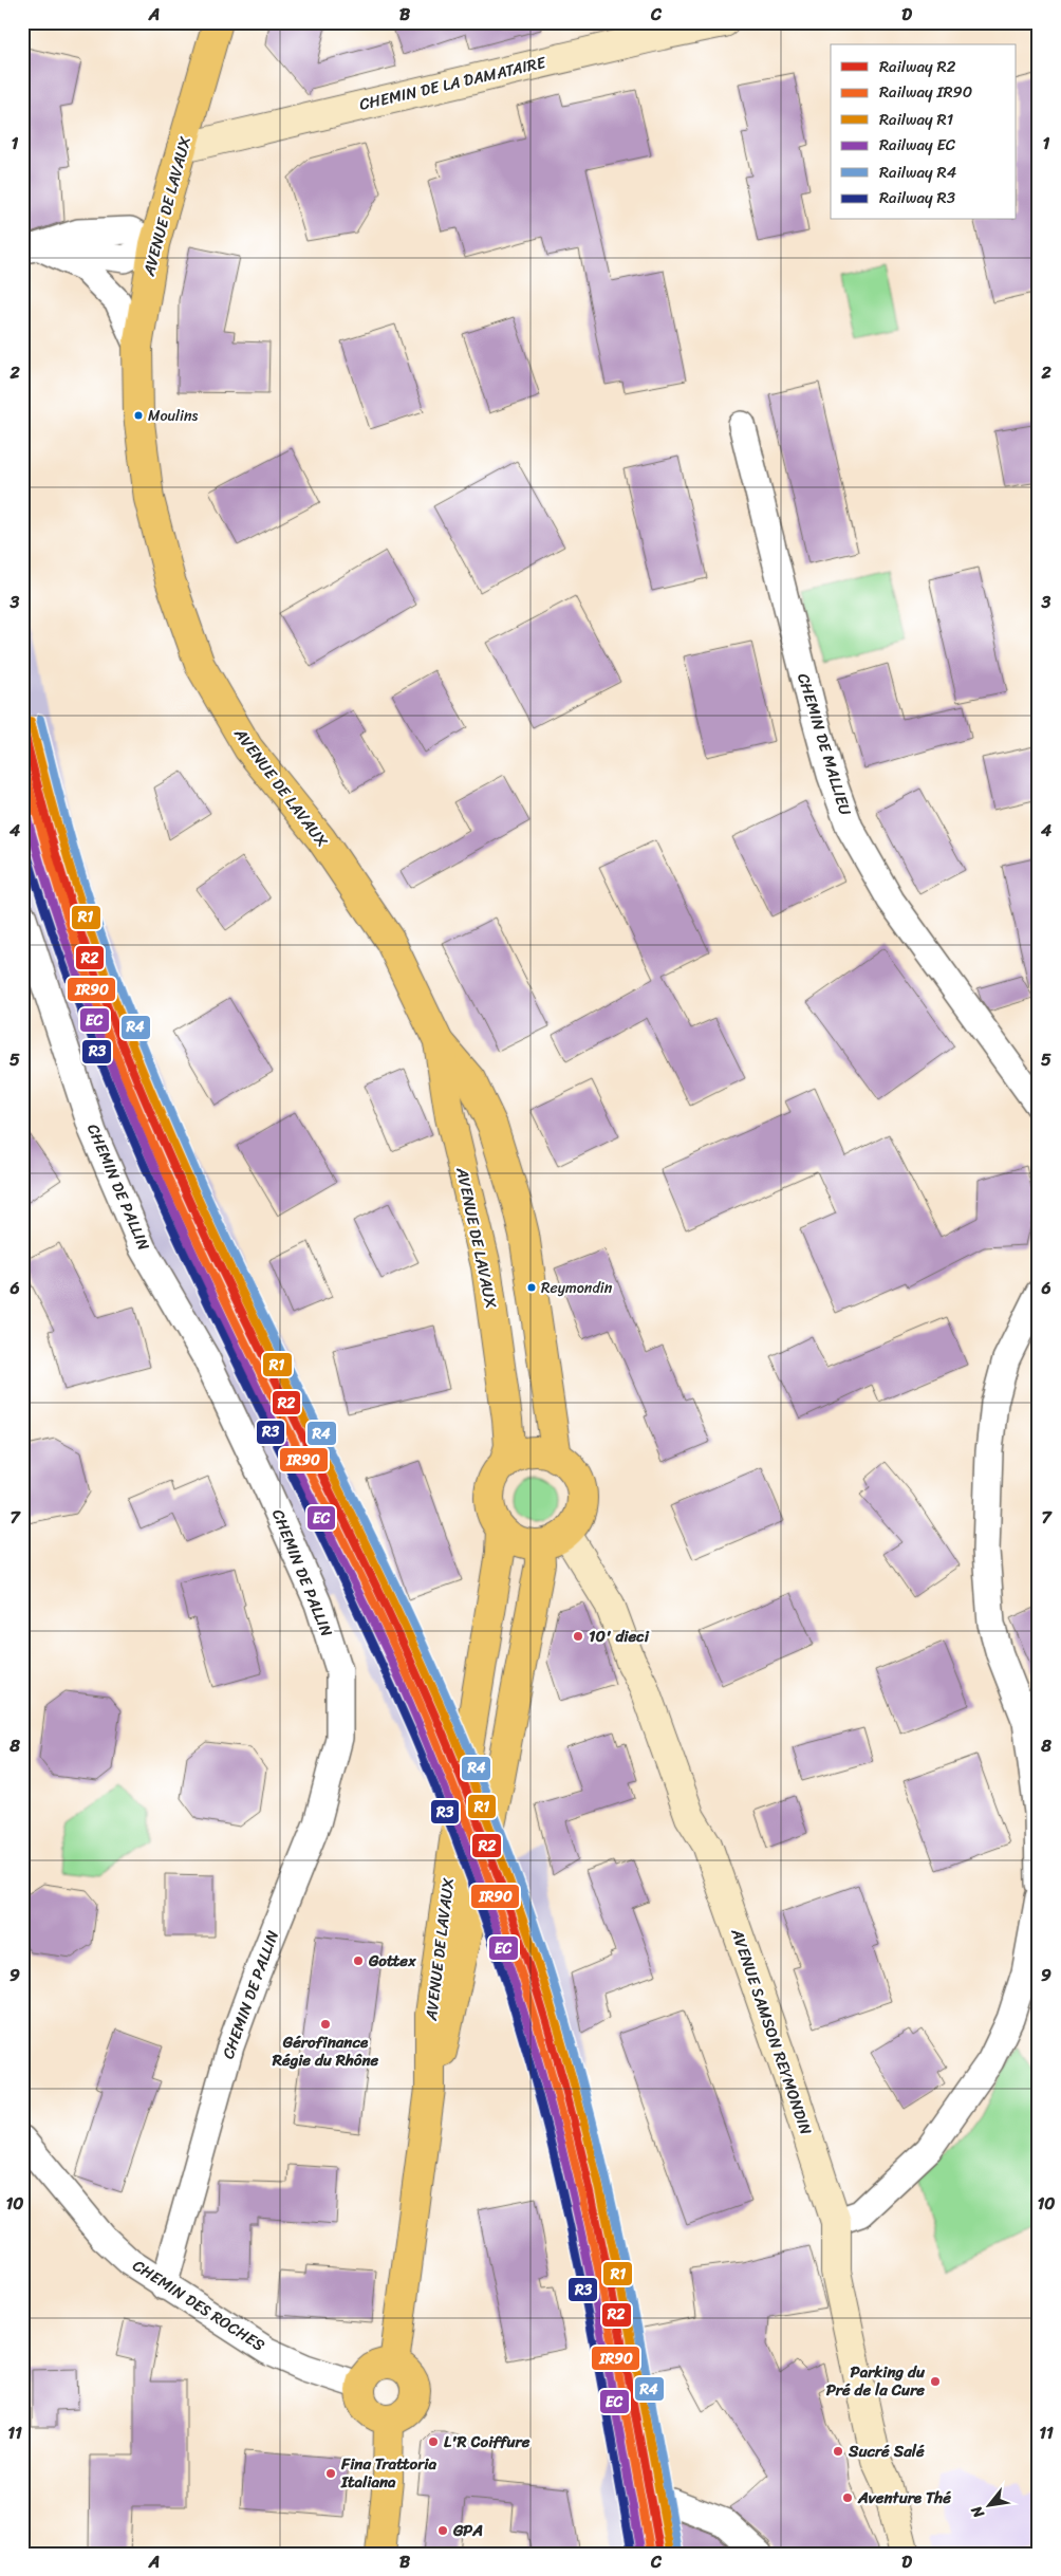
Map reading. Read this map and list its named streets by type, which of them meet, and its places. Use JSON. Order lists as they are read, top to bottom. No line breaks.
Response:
{"streets":{"main road":["AVENUE DE LAVAUX"],"street":["CHEMIN DE LA DAMATAIRE","CHEMIN DE MALLIEU","CHEMIN DE PALLIN","AVENUE SAMSON REYMONDIN","CHEMIN DES ROCHES"]},"crossings":[["CHEMIN DE LA DAMATAIRE","AVENUE DE LAVAUX"],["AVENUE DE LAVAUX","AVENUE SAMSON REYMONDIN"],["AVENUE DE LAVAUX","CHEMIN DES ROCHES"],["CHEMIN DE PALLIN","CHEMIN DES ROCHES"]],"places":["Moulins","Reymondin","10' dieci","Gottex","Gérofinance Régie du Rhône","Parking du Pré de la Cure","L'R Coiffure","Sucré Salé","Fina Trattoria Italiana","Aventure Thé","GPA"],"lines":["rail line R4","rail line R1","rail line R2","rail line IR90","rail line EC","rail line R3"],"legend":["Railway R2","Railway IR90","Railway R1","Railway EC","Railway R4","Railway R3"],"north":"bottom left","grid":{"columns":["A","B","C","D"],"rows":["1","2","3","4","5","6","7","8","9","10","11"]}}
